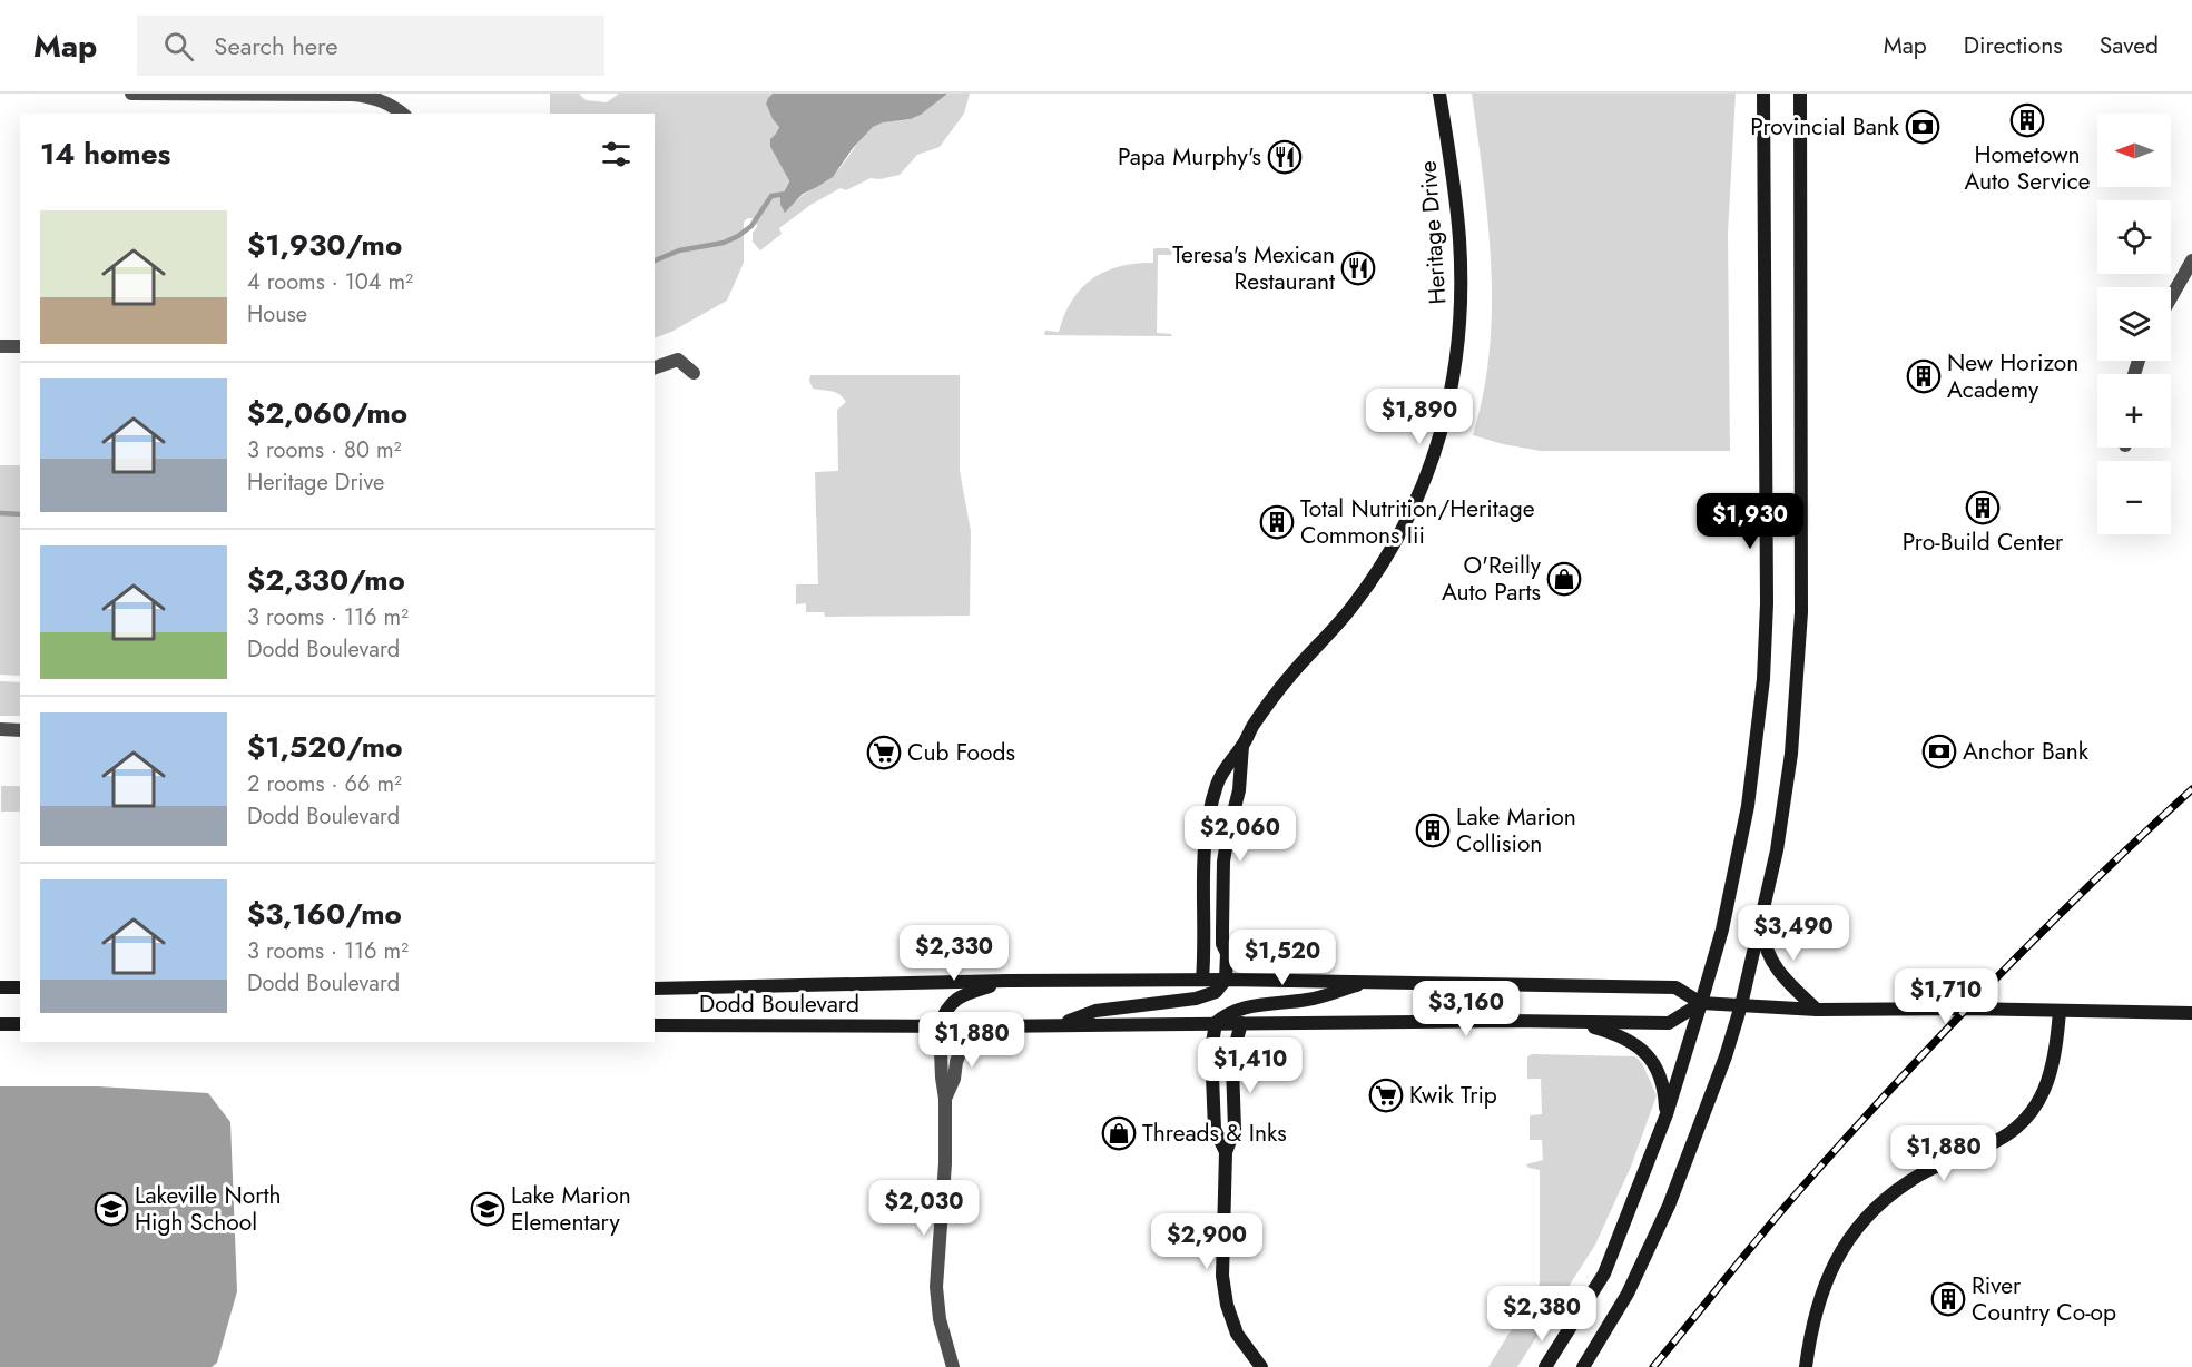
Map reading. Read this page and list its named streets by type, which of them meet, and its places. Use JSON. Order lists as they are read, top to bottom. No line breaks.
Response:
{"streets":{"main road":["Heritage Drive","Dodd Boulevard"]},"crossings":[["Heritage Drive","Dodd Boulevard"]],"places":{"building":["Hometown Auto Service","New Horizon Academy","Pro-Build Center","Total Nutrition/Heritage Commons Iii","Lake Marion Collision","River Country Co-op"],"bank":["Provincial Bank","Anchor Bank"],"restaurant":["Papa Murphy's","Teresa's Mexican Restaurant"],"shop":["O'Reilly Auto Parts","Threads & Inks"],"supermarket":["Cub Foods","Kwik Trip"],"school or university":["Lakeville North High School","Lake Marion Elementary"]},"north":"left","page":{"header":"Map","search":"Search here","nav":["Map","Directions","Saved"],"map_buttons":["+","−"],"heading":"14 homes","list":[{"name":"$1,930/mo","note":"4 rooms · 104 m² · House"},{"name":"$2,060/mo","note":"3 rooms · 80 m² · Heritage Drive"},{"name":"$2,330/mo","note":"3 rooms · 116 m² · Dodd Boulevard"},{"name":"$1,520/mo","note":"2 rooms · 66 m² · Dodd Boulevard"},{"name":"$3,160/mo","note":"3 rooms · 116 m² · Dodd Boulevard"}],"price":["$1,890","$1,930","$2,060","$3,490","$2,330","$1,520","$1,710","$3,160","$1,880","$1,410","$1,880","$2,030","$2,900","$2,380"]}}
